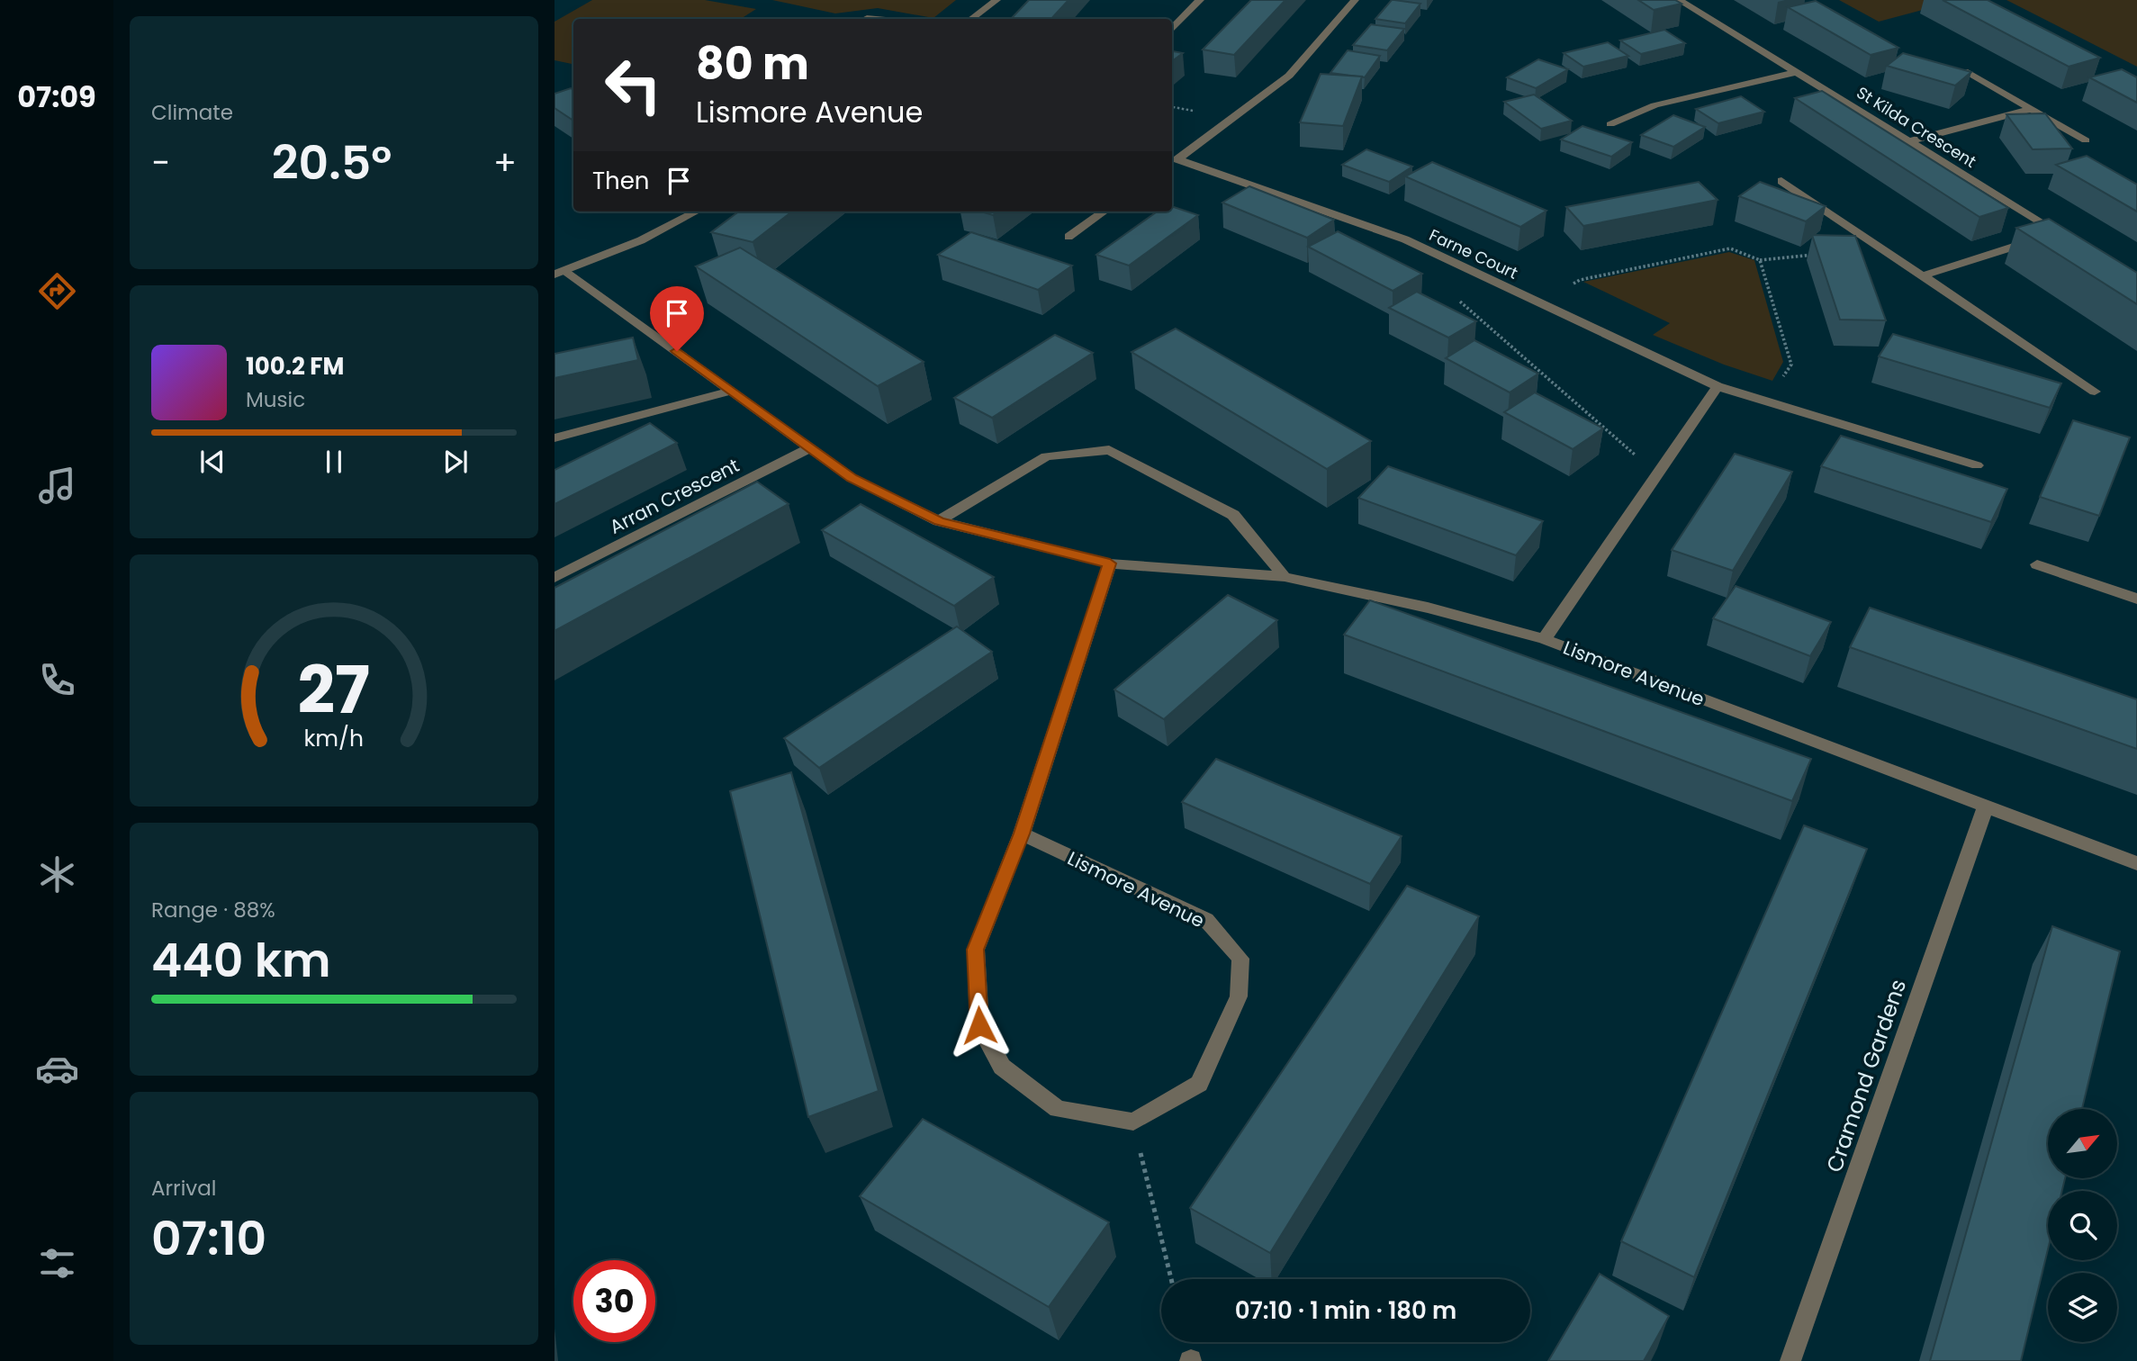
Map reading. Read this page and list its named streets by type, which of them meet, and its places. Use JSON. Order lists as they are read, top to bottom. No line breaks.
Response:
{"streets":{"street":["St Kilda Crescent","Farne Court","Arran Crescent","Lismore Avenue","Cramond Gardens"]},"crossings":[["Arran Crescent","Lismore Avenue"],["Lismore Avenue","Cramond Gardens"]],"north":"top right","page":{"tabs":"07:09","tile":["Climate",["Range · 88%","440 km"],["Arrival","07:10"]],"turn":["80 m","Lismore Avenue"],"heat":["−","20.5°","+"],"then":"Then","song":["100.2 FM","Music"],"limit":"30","trip":"07:10 · 1 min · 180 m","gauge":["27","km/h"]}}
